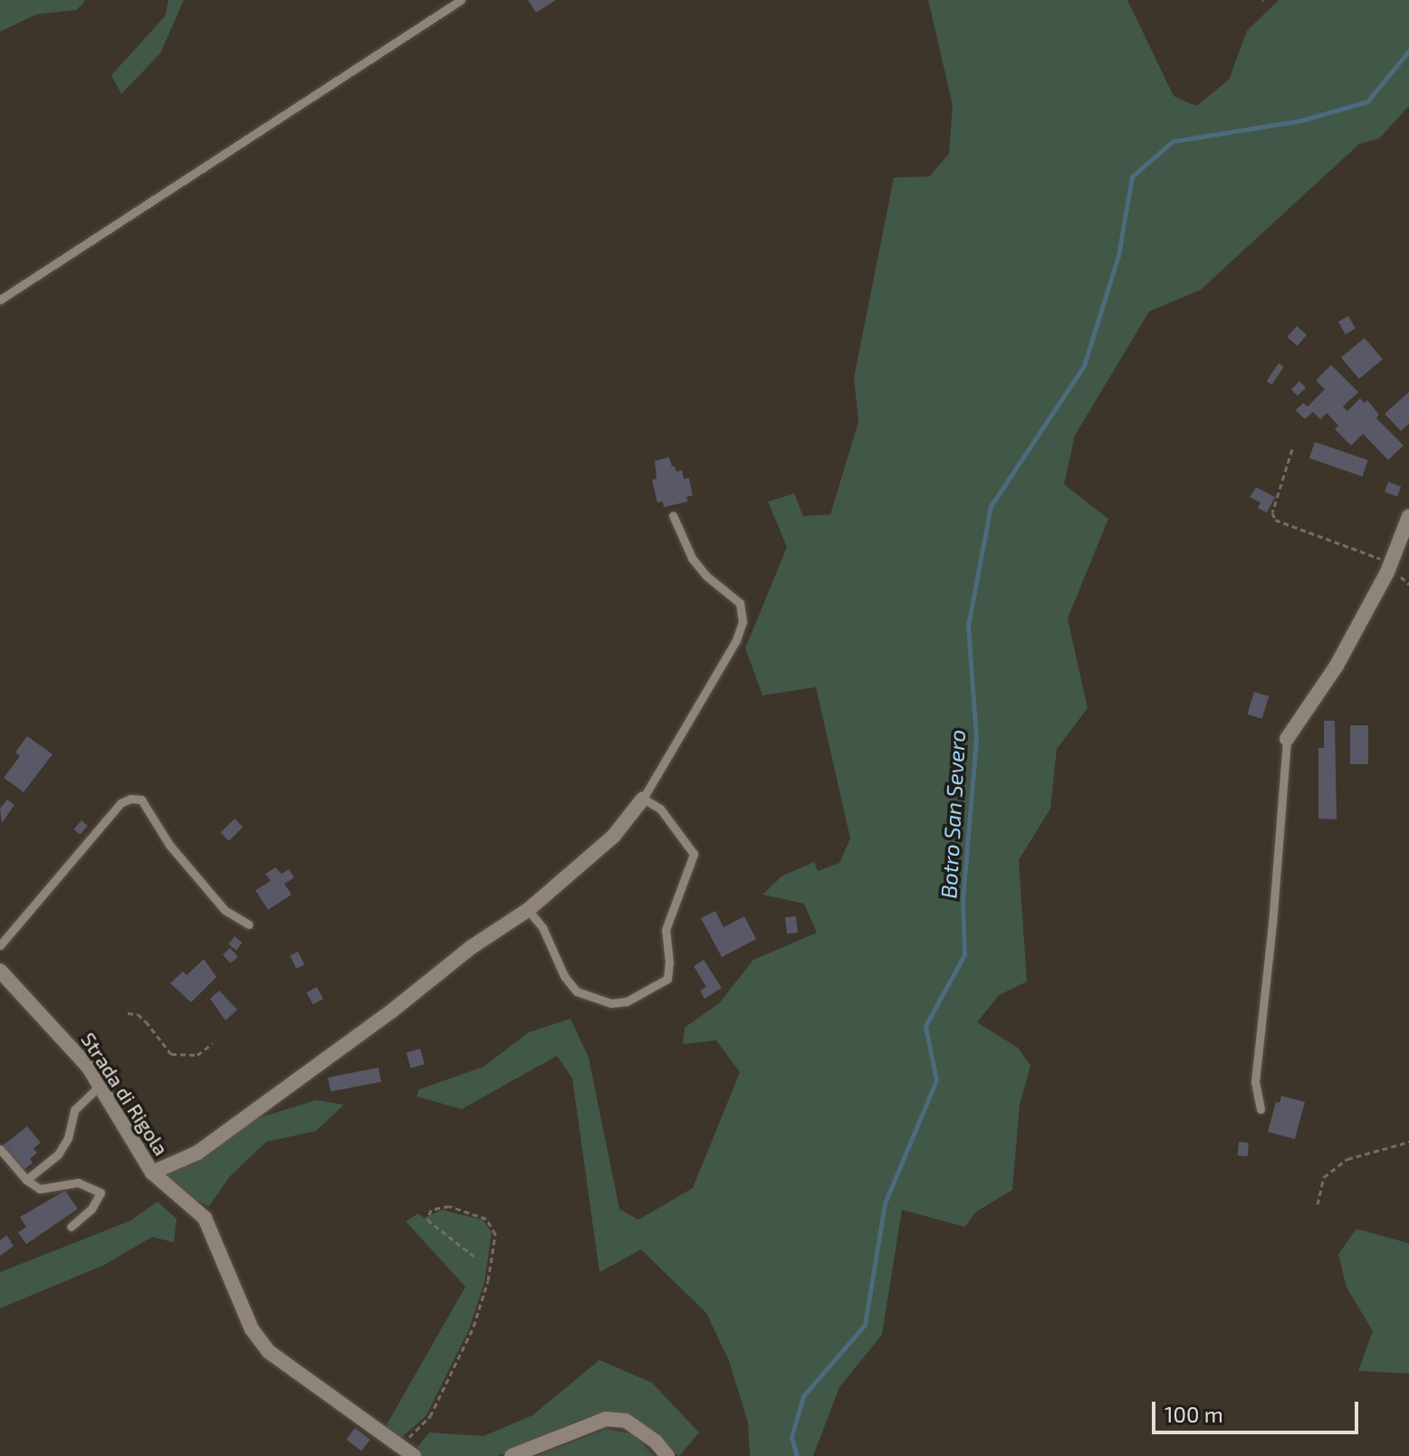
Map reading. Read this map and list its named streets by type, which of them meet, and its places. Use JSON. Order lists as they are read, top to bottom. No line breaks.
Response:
{"streets":{"street":["Strada di Rigola"]},"water":["Botro San Severo"],"scale_bar":"100 m"}
